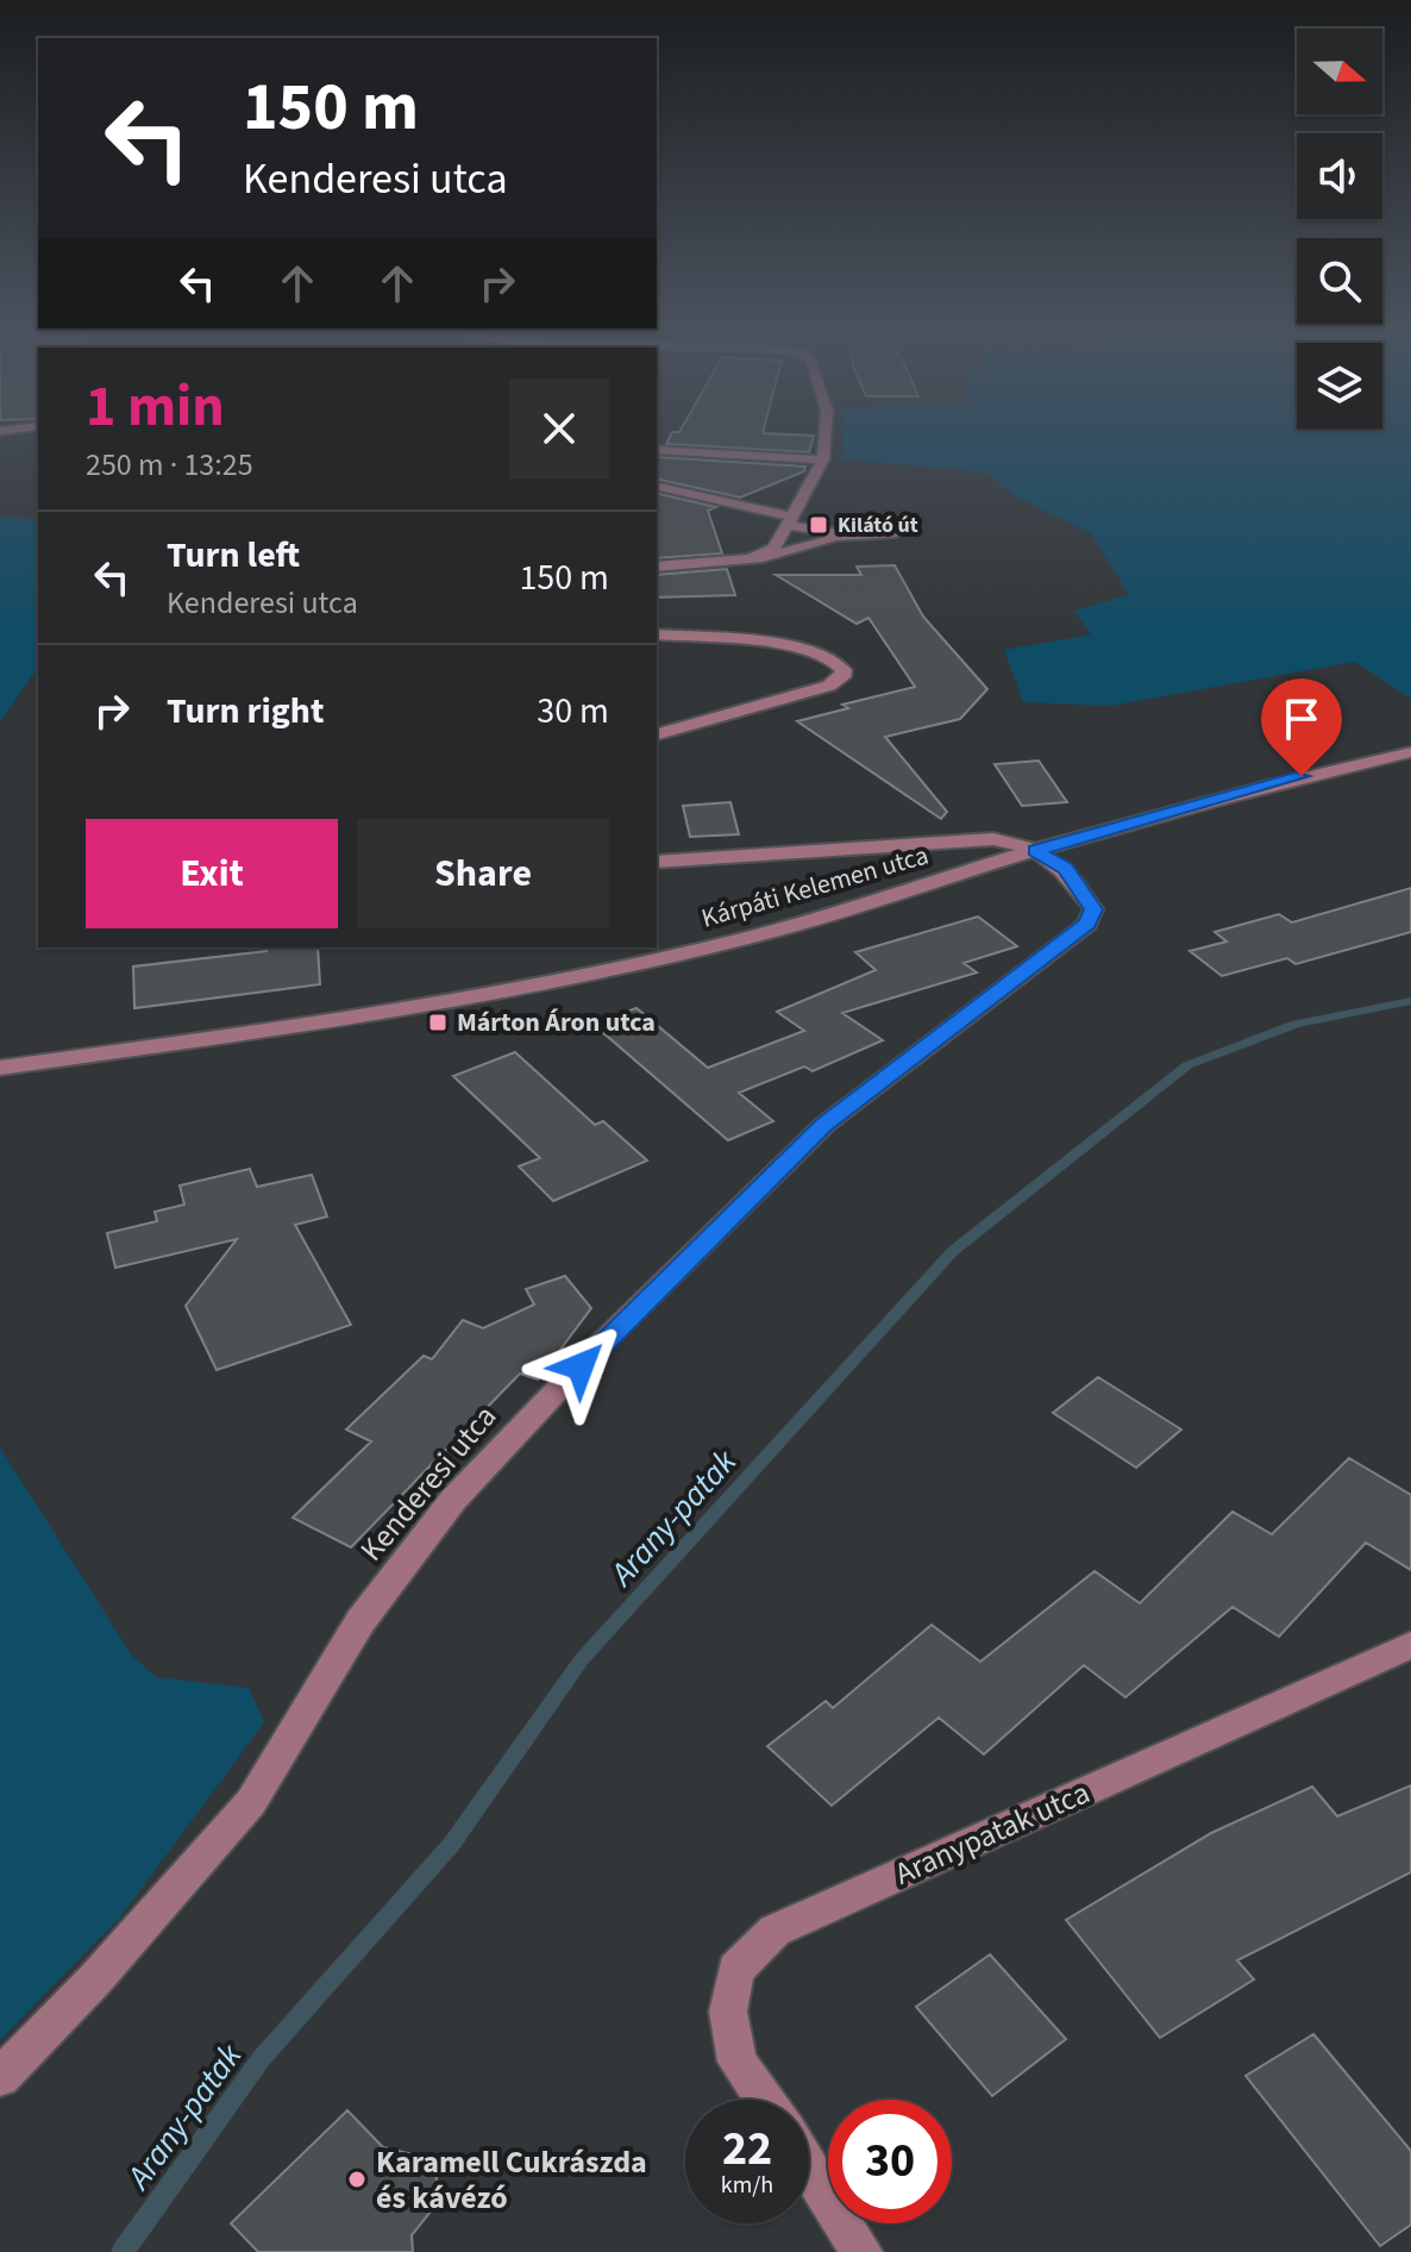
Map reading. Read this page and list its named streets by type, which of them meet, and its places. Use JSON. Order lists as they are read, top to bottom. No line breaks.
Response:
{"streets":{"street":["Kárpáti Kelemen utca","Kenderesi utca","Aranypatak utca"]},"crossings":[["Kárpáti Kelemen utca","Kenderesi utca"]],"water":["Arany-patak"],"places":{"transit":["Kilátó út","Márton Áron utca"],"other":["Karamell Cukrászda és kávézó"]},"north":"right","page":{"turn":["150 m","Kenderesi utca"],"heading":["1 min","250 m · 13:25"],"list":[{"name":"Turn left","note":"Kenderesi utca","value":"150 m"},{"name":"Turn right","value":"30 m"}],"buttons":["Exit","Share"],"speed":"22 km/h","limit":"30"}}
